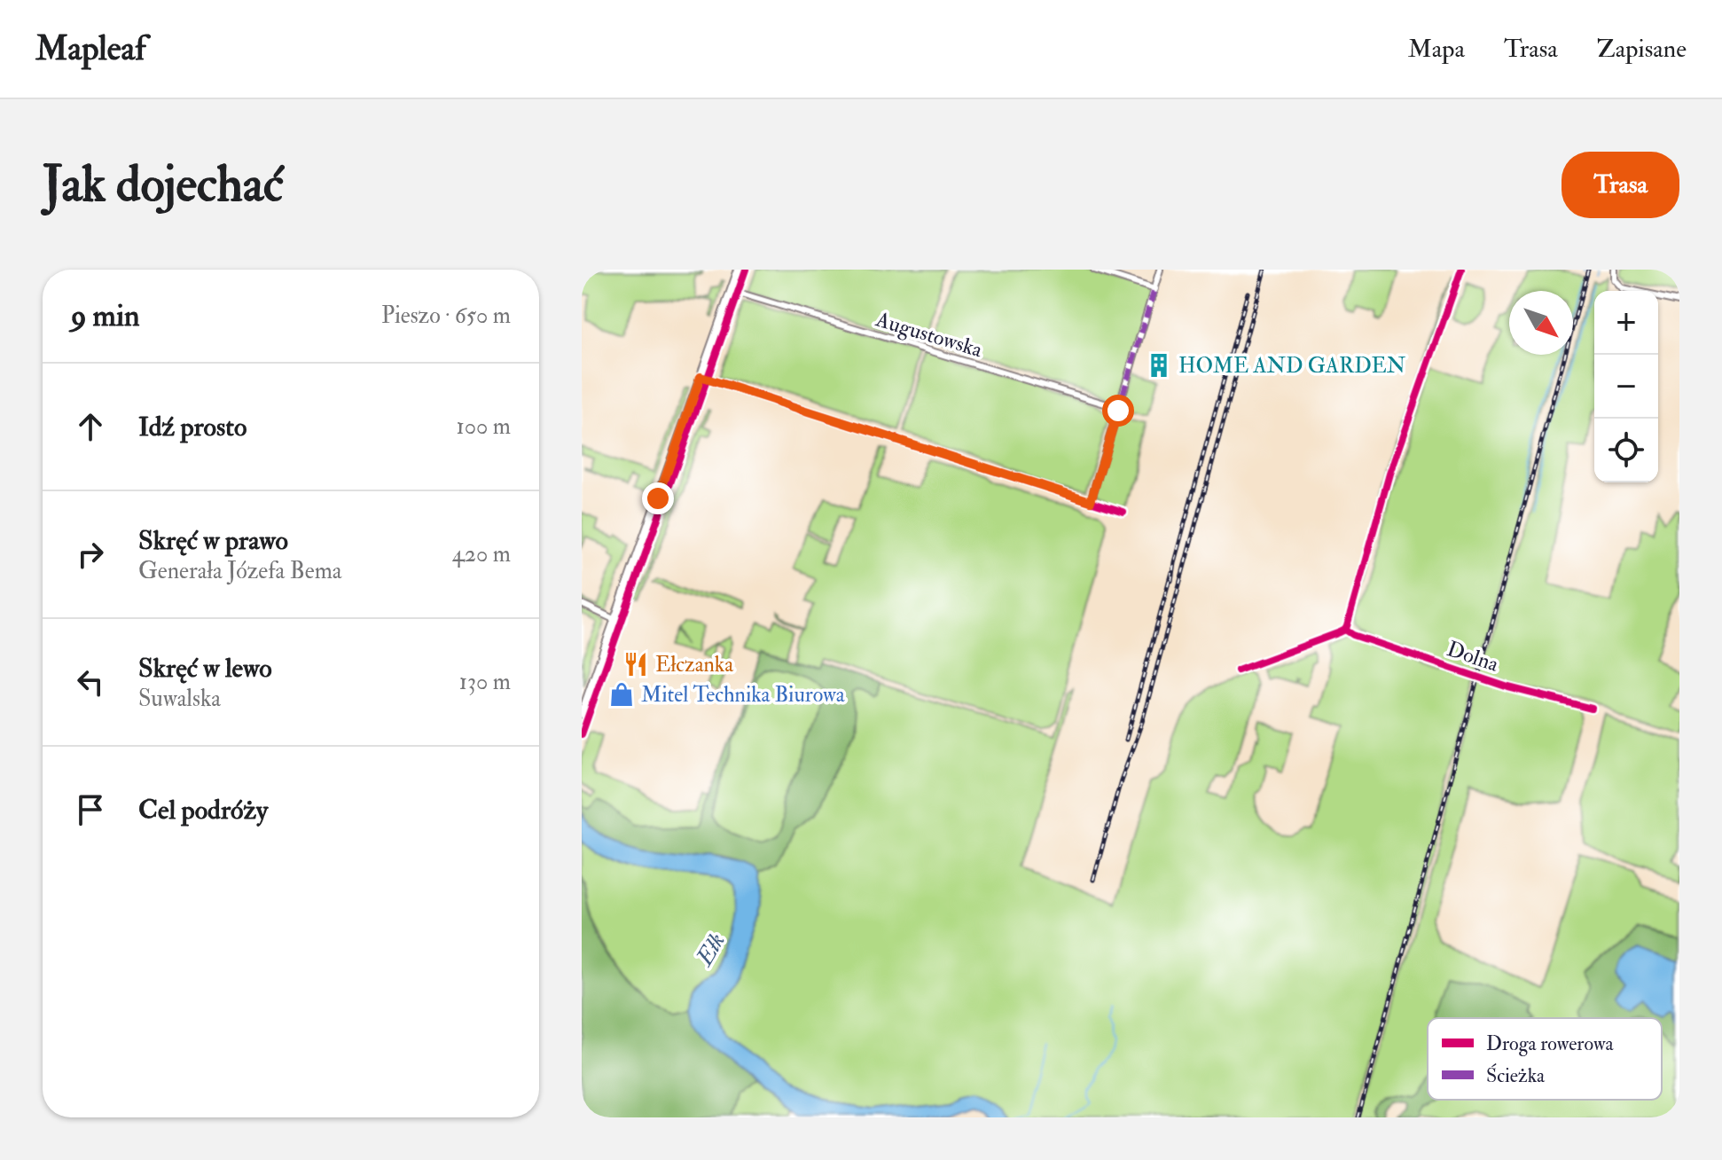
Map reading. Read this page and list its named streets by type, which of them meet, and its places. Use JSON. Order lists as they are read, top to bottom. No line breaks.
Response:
{"streets":{"street":["Augustowska","Dolna"]},"water":["Ełk"],"places":{"building":["HOME AND GARDEN"],"restaurant":["Ełczanka"],"shop":["Mitel Technika Biurowa"]},"legend":["Droga rowerowa","Ścieżka"],"north":"bottom right","page":{"header":"Mapleaf","nav":["Mapa","Trasa","Zapisane"],"buttons":"Trasa","title":"Jak dojechać","heading":["9 min","Pieszo · 650 m"],"map_buttons":["+","−"],"list":[["Idź prosto","100 m"],["Skręć w prawo","Generała Józefa Bema","420 m"],["Skręć w lewo","Suwalska","130 m"],"Cel podróży"]}}
